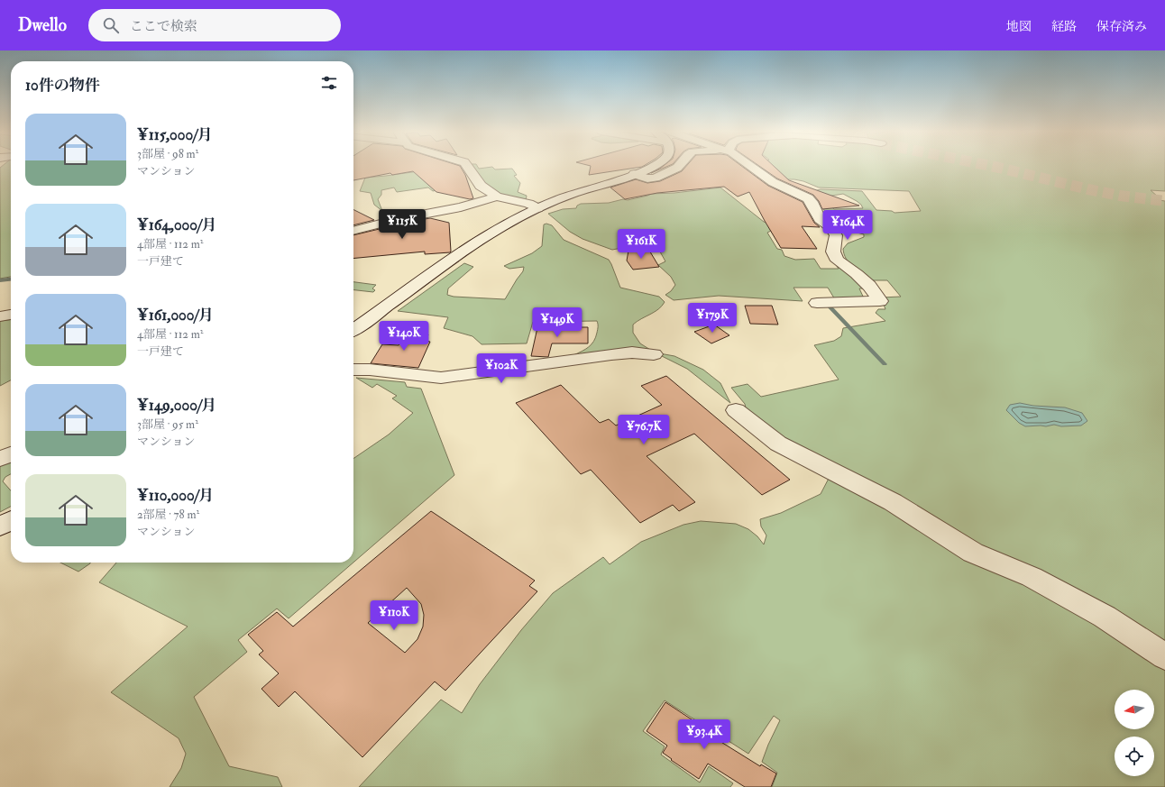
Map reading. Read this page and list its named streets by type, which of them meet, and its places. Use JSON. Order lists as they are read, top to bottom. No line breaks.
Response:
{"north":"left","page":{"header":"Dwello","search":"ここで検索","nav":["地図","経路","保存済み"],"heading":"10件の物件","list":[{"name":"¥115,000/月","note":"3部屋 · 98 m² · マンション"},{"name":"¥164,000/月","note":"4部屋 · 112 m² · 一戸建て"},{"name":"¥161,000/月","note":"4部屋 · 112 m² · 一戸建て"},{"name":"¥149,000/月","note":"3部屋 · 95 m² · マンション"},{"name":"¥110,000/月","note":"2部屋 · 78 m² · マンション"}],"price":["¥115K","¥164K","¥161K","¥179K","¥149K","¥140K","¥102K","¥76.7K","¥110K","¥93.4K"]}}
